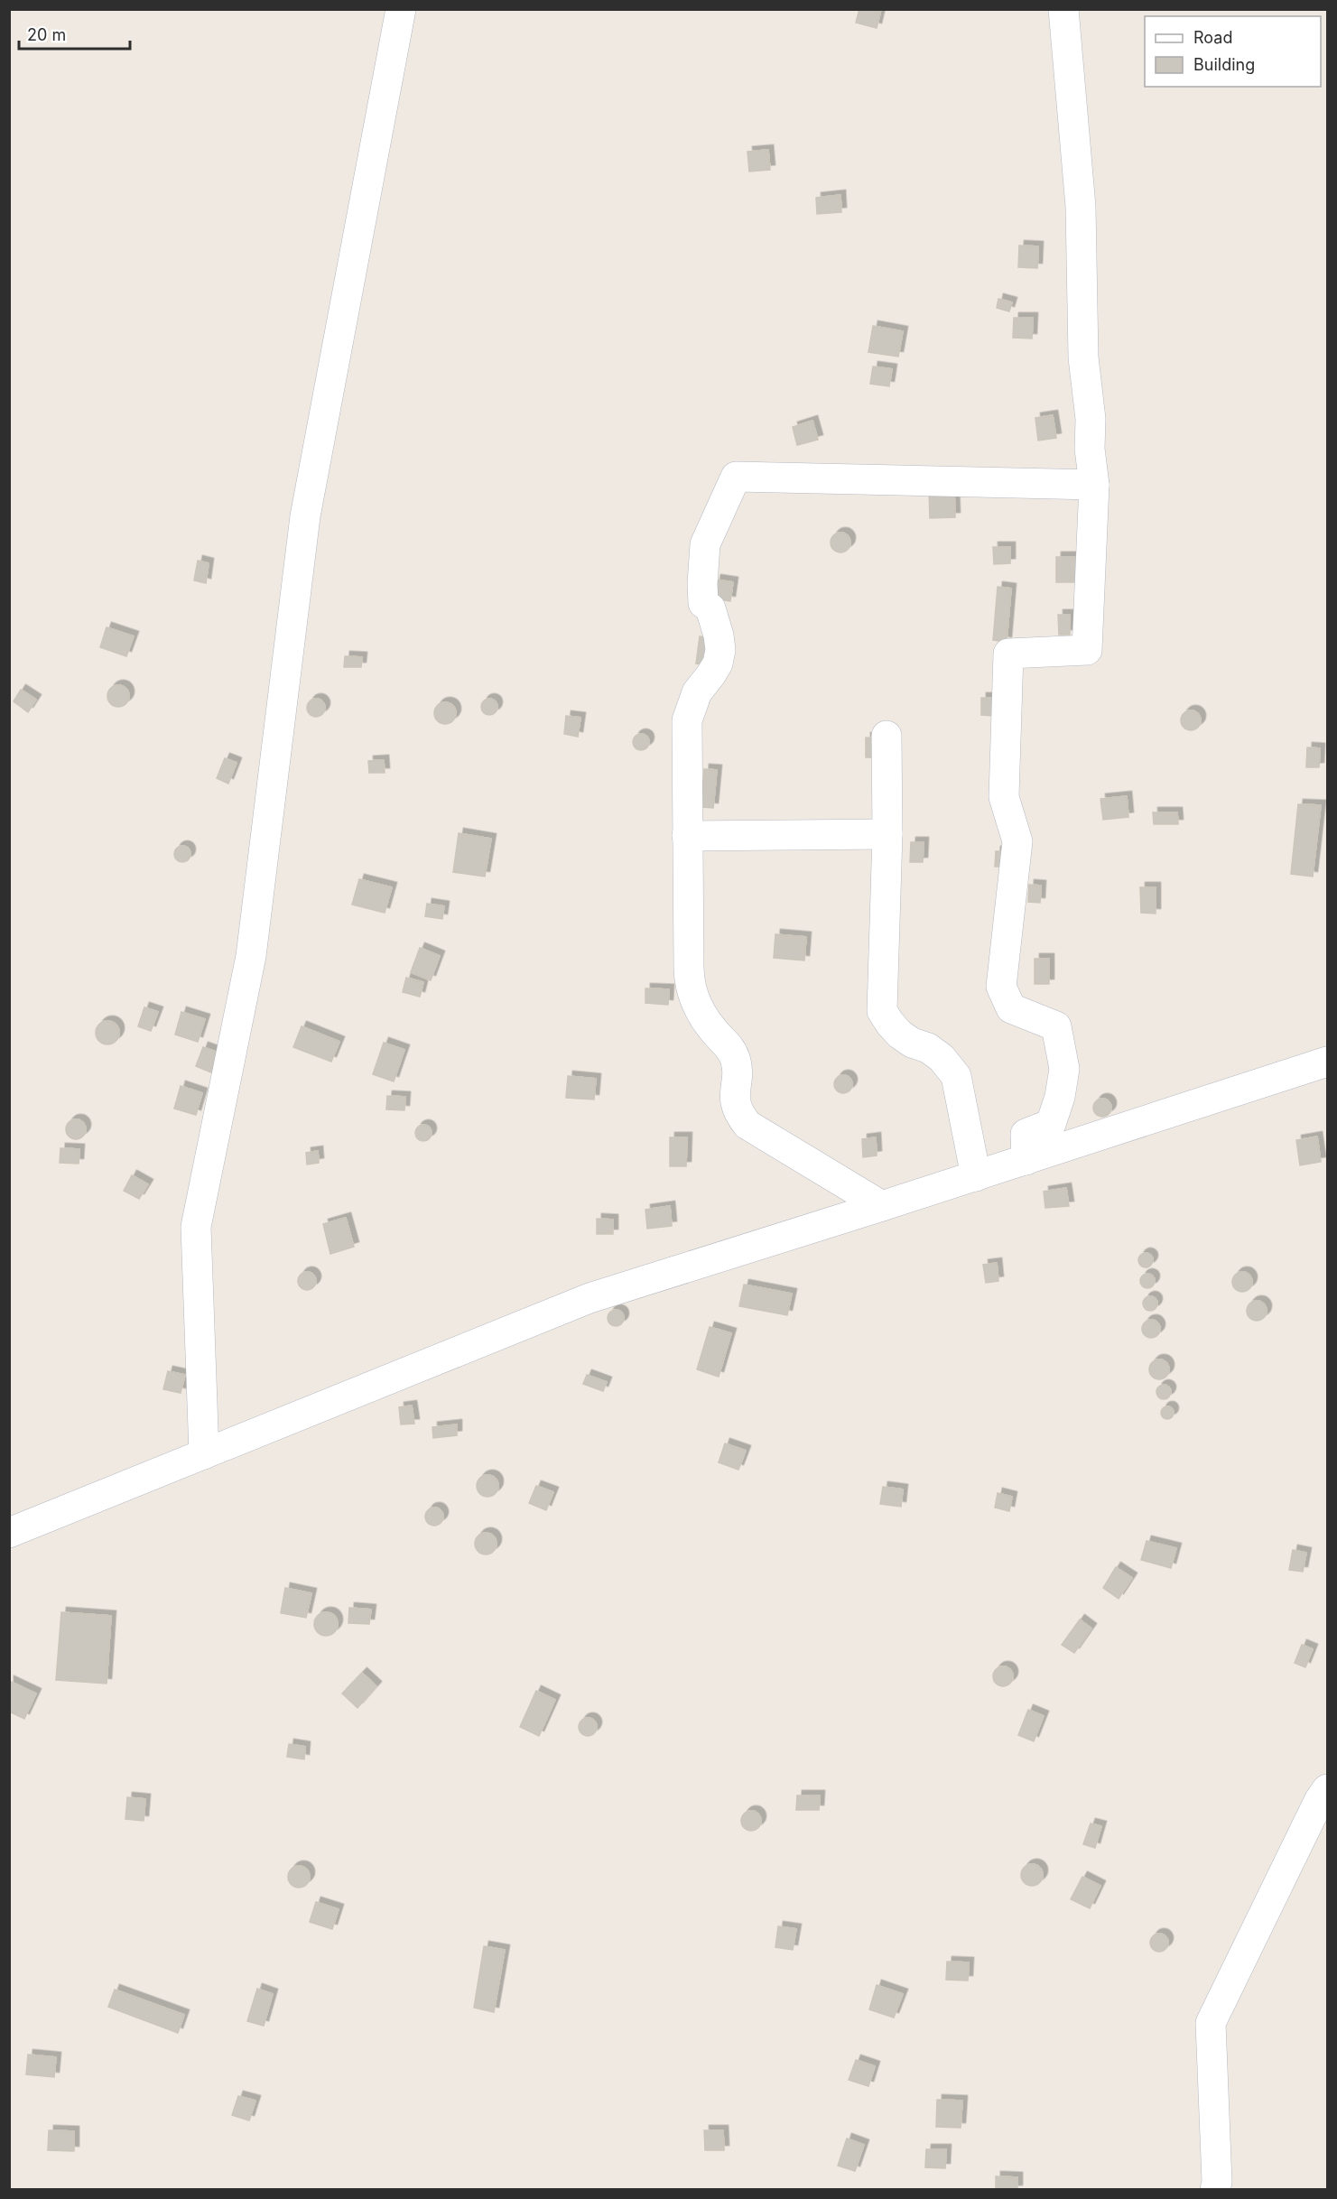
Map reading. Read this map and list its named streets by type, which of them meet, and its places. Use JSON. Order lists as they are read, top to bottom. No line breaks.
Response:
{"legend":["Road","Building"],"scale_bar":"20 m"}
